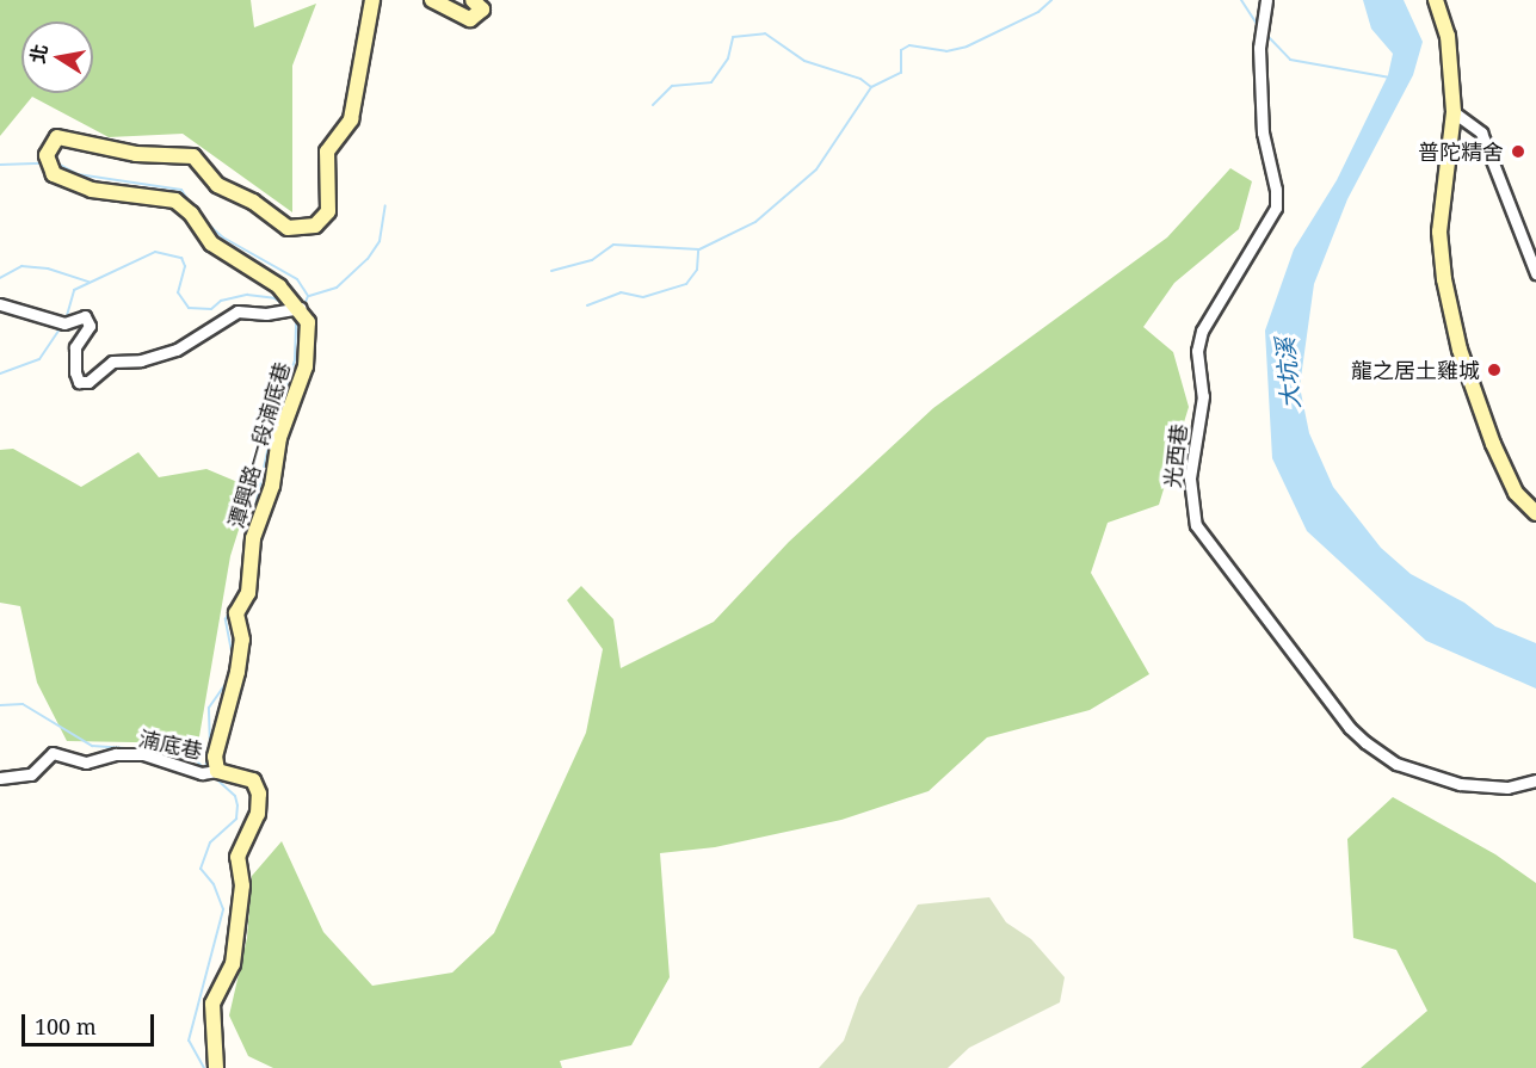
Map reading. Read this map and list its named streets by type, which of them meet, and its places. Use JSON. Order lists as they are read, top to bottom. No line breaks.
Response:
{"streets":{"street":["潭興路一段湳底巷","光西巷","湳底巷"]},"crossings":[["潭興路一段湳底巷","湳底巷"]],"water":["大坑溪"],"places":["普陀精舍","龍之居土雞城"],"scale_bar":"100 m","north":"left"}
